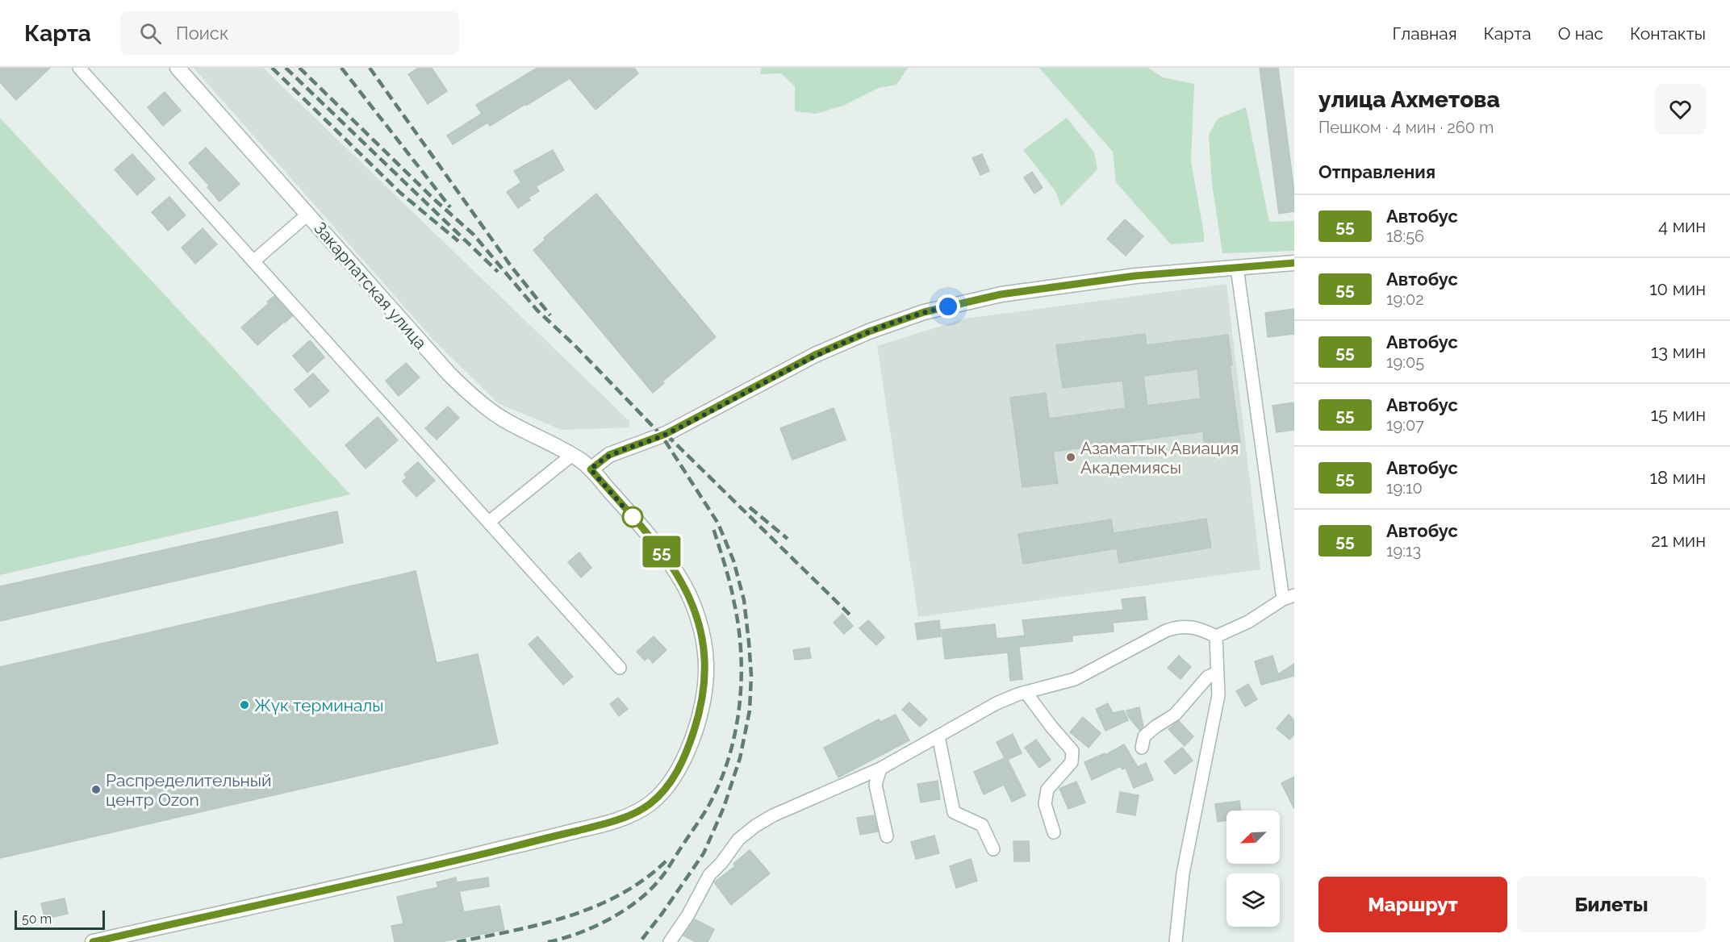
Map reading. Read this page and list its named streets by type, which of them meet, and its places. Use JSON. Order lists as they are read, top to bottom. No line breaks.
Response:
{"streets":{"street":["Закарпатская улица"]},"places":["Азаматтық Авиация Академиясы","Жүк терминалы","Распределительный центр Ozon"],"lines":["bus line 55"],"scale_bar":"50 m","north":"bottom left","page":{"header":"Карта","search":"Поиск","nav":["Главная","Карта","О нас","Контакты"],"on_map":"55","heading":[["улица Ахметова","Пешком · 4 мин · 260 m"],"Отправления"],"list":[{"mark":"55","name":"Автобус","note":"18:56","value":"4 мин"},{"mark":"55","name":"Автобус","note":"19:02","value":"10 мин"},{"mark":"55","name":"Автобус","note":"19:05","value":"13 мин"},{"mark":"55","name":"Автобус","note":"19:07","value":"15 мин"},{"mark":"55","name":"Автобус","note":"19:10","value":"18 мин"},{"mark":"55","name":"Автобус","note":"19:13","value":"21 мин"}],"buttons":["Маршрут","Билеты"],"scale":"50 m"}}
